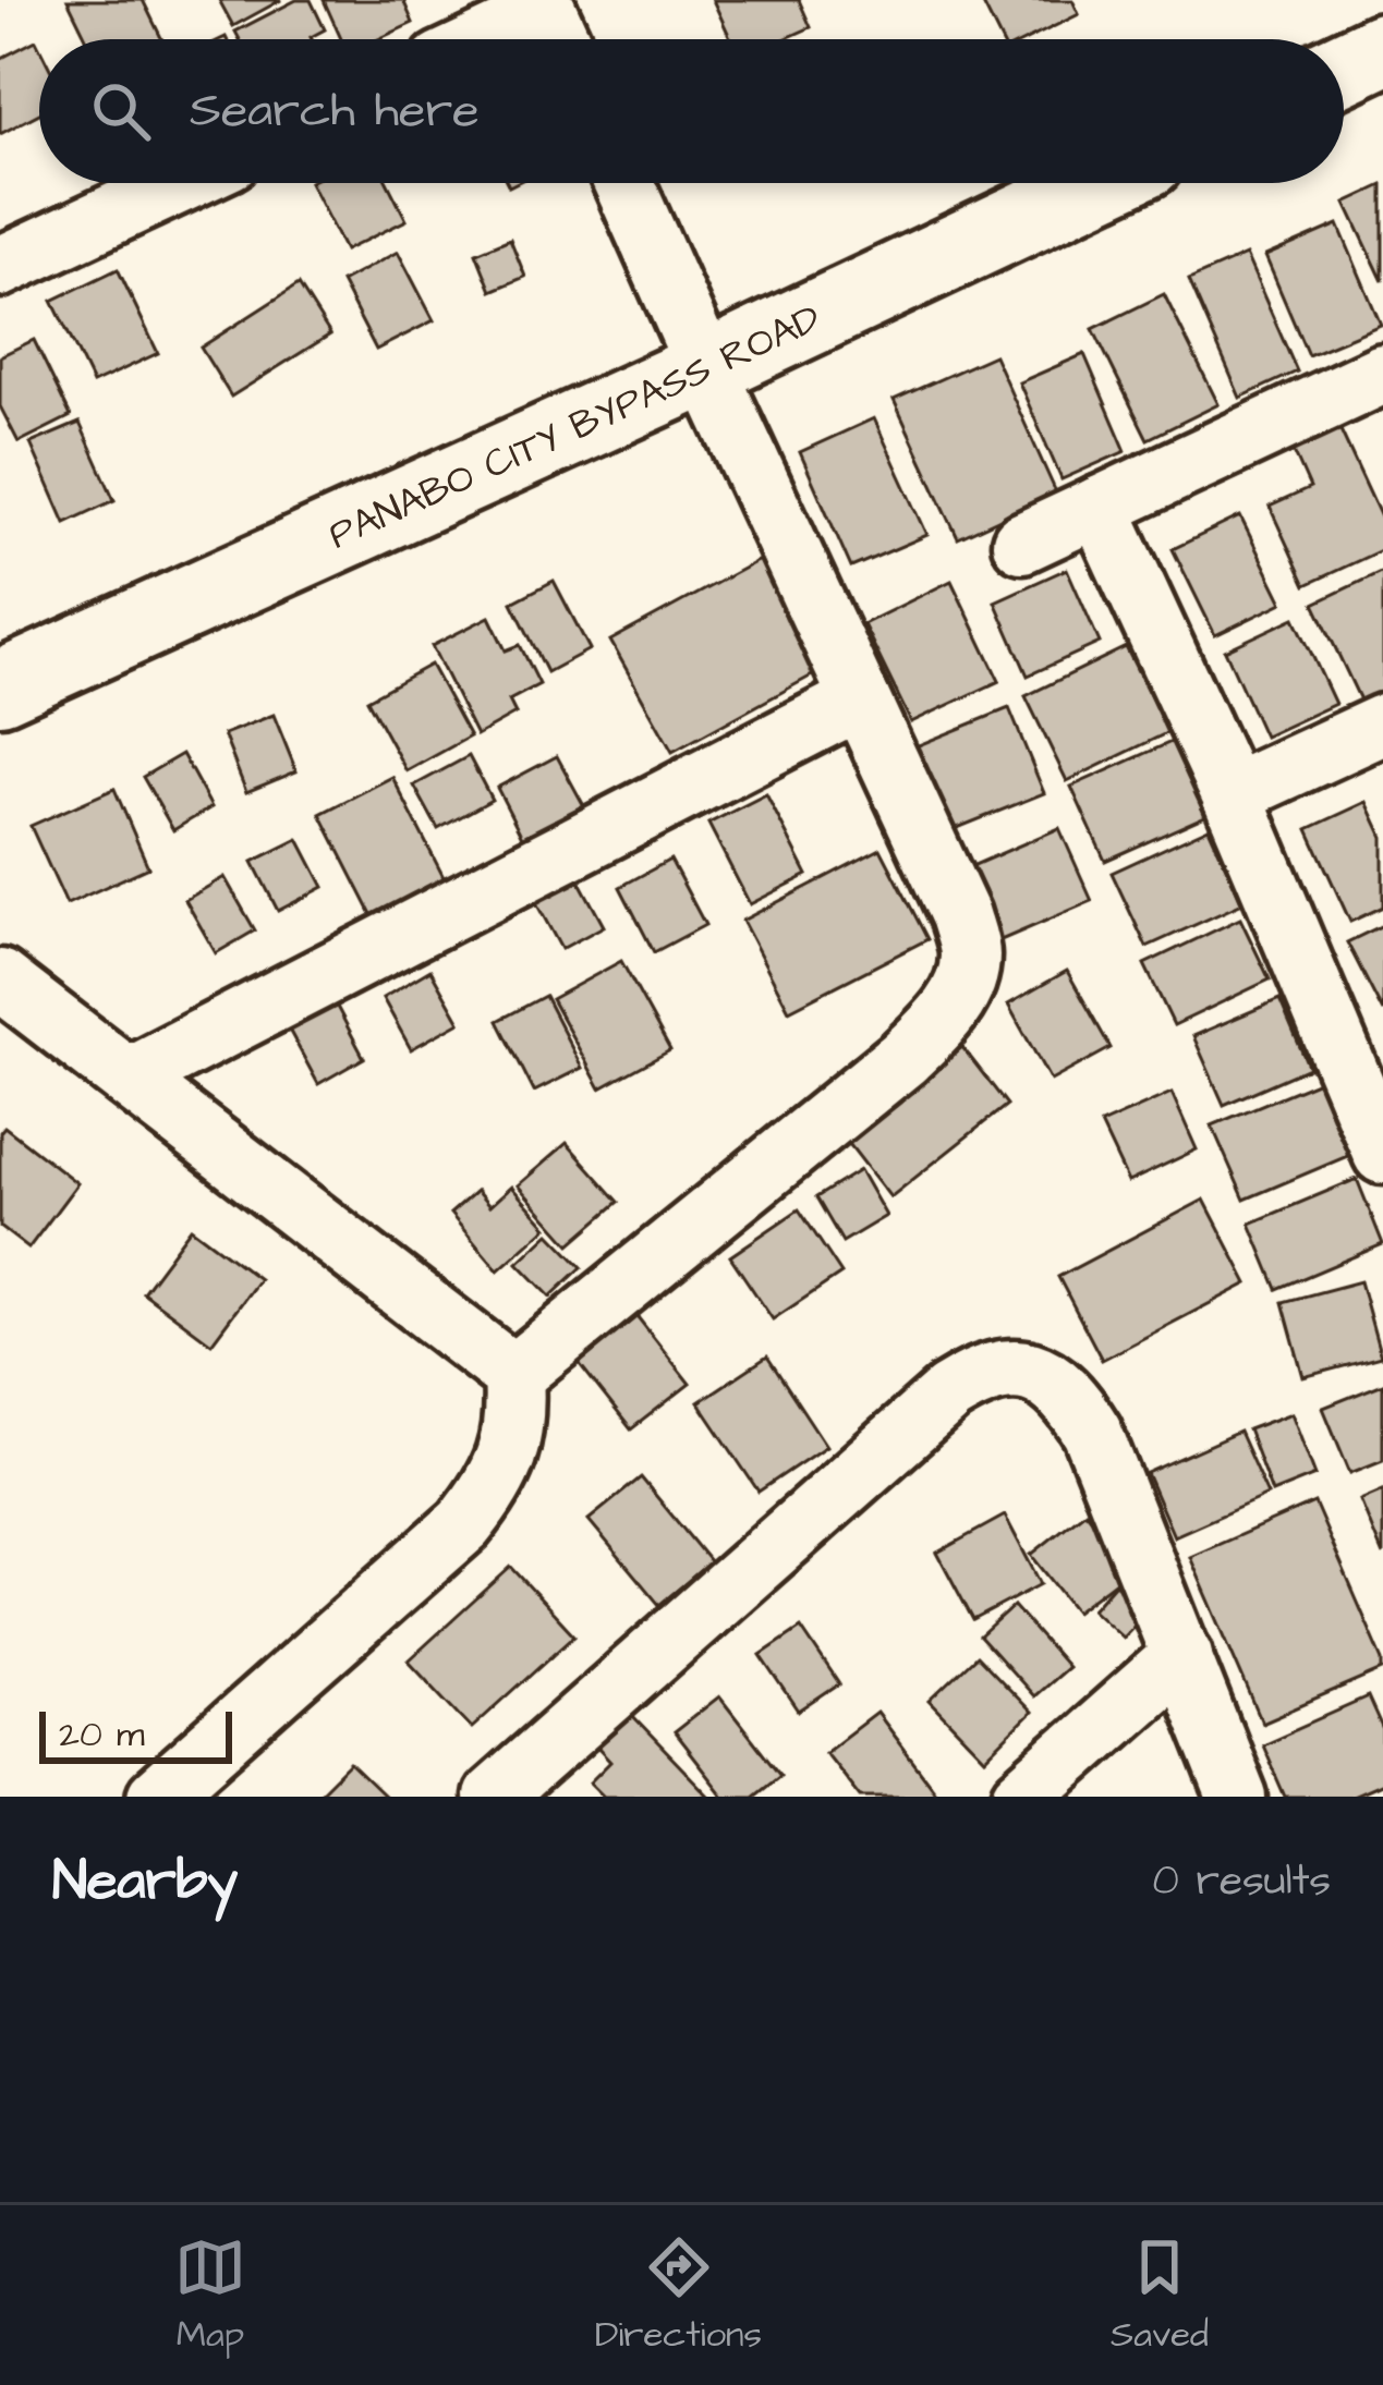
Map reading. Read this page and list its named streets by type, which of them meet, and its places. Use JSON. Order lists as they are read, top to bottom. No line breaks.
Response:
{"streets":{"main road":["PANABO CITY BYPASS ROAD"]},"scale_bar":"20 m","page":{"search":"Search here","scale":"20 m","heading":["Nearby","0 results"],"nav":["Map","Directions","Saved"]}}
